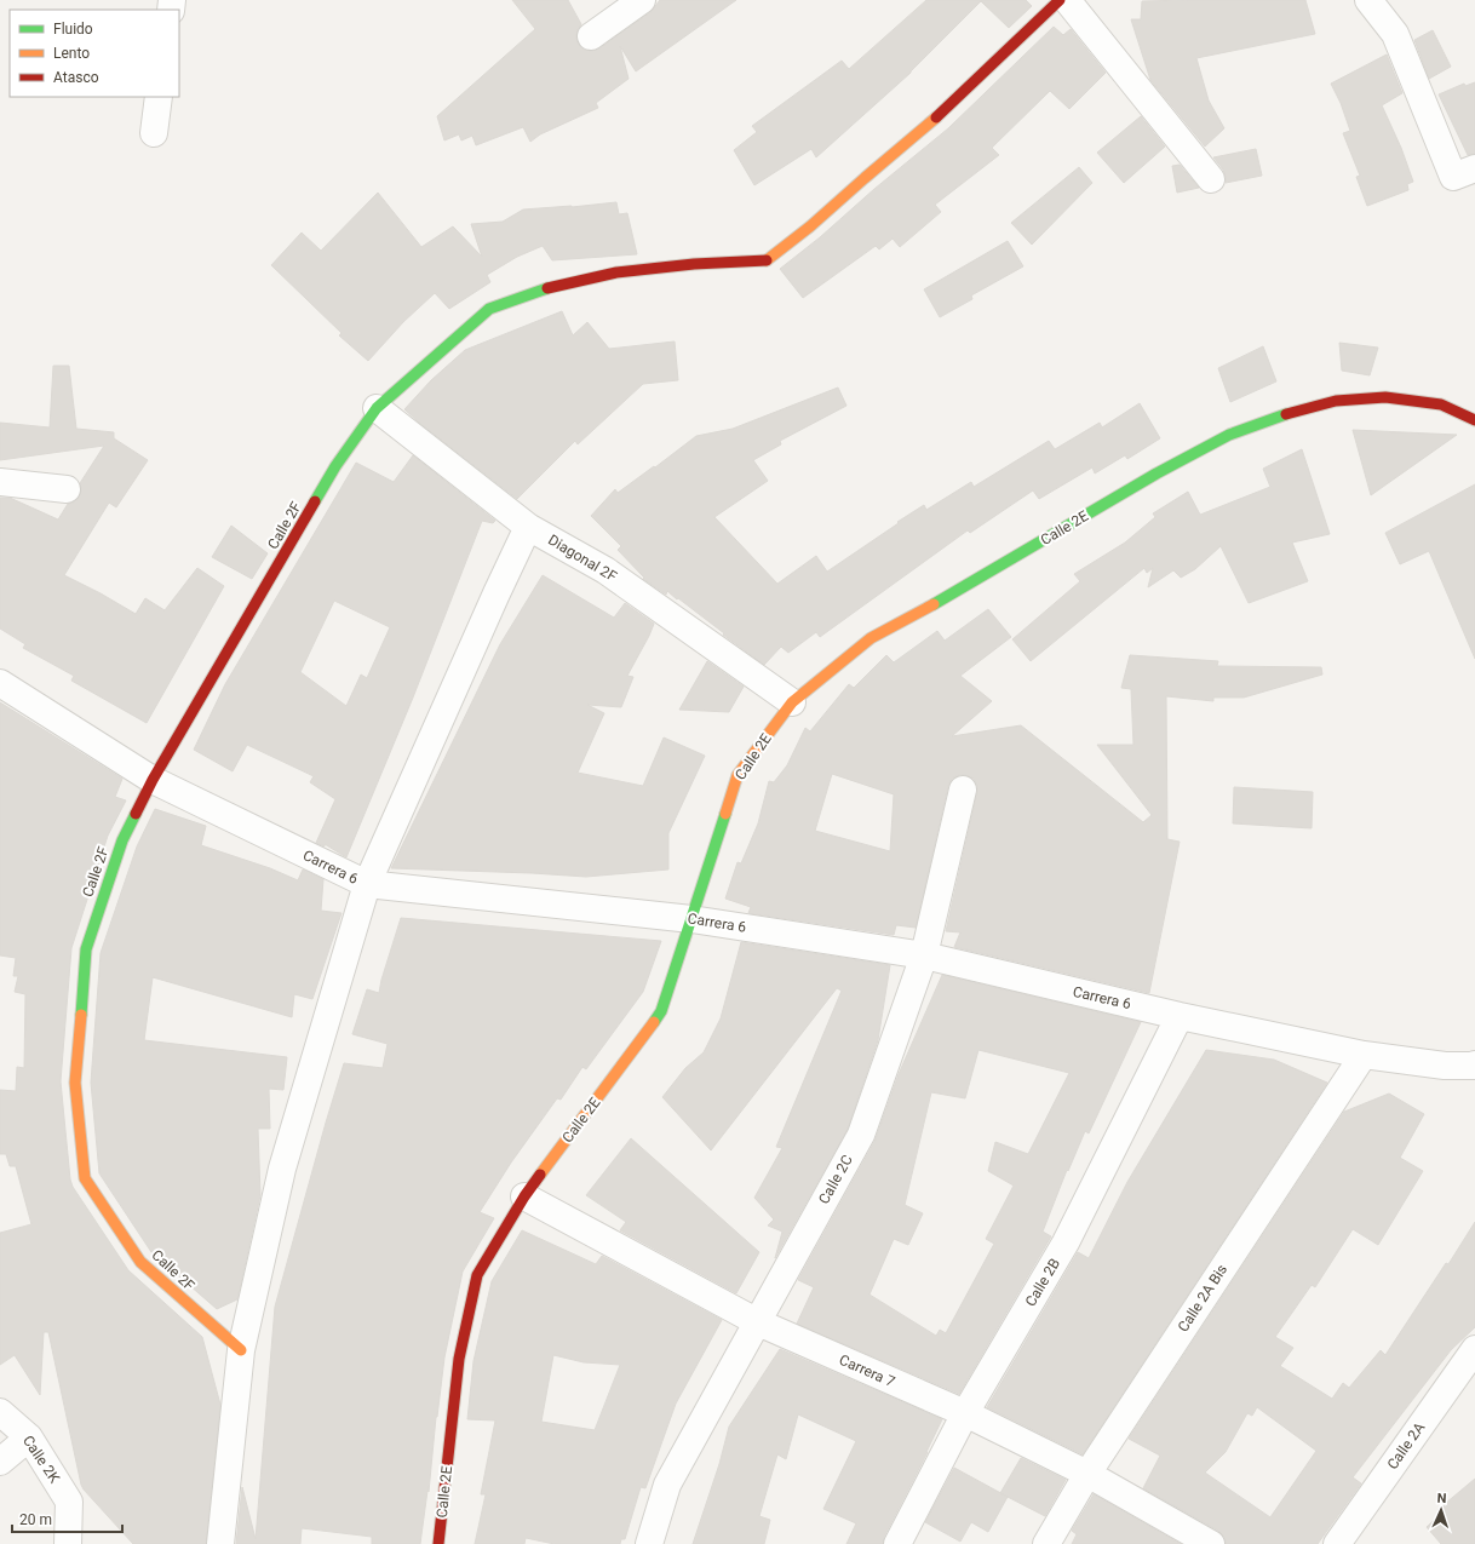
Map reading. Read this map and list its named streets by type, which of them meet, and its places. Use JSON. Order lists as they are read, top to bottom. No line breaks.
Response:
{"streets":{"street":["Calle 2F","Calle 2E","Diagonal 2F","Carrera 6","Calle 2C","Calle 2B","Calle 2A Bis","Carrera 7","Calle 2A","Calle 2K"]},"crossings":[["Calle 2F","Diagonal 2F"],["Calle 2F","Carrera 6"],["Calle 2E","Diagonal 2F"],["Calle 2E","Carrera 6"],["Calle 2E","Carrera 7"],["Carrera 6","Calle 2C"],["Carrera 6","Calle 2B"],["Carrera 6","Calle 2A Bis"],["Calle 2C","Carrera 7"],["Calle 2B","Carrera 7"],["Calle 2A Bis","Carrera 7"]],"legend":["Fluido","Lento","Atasco"],"scale_bar":"20 m","north":"top"}
